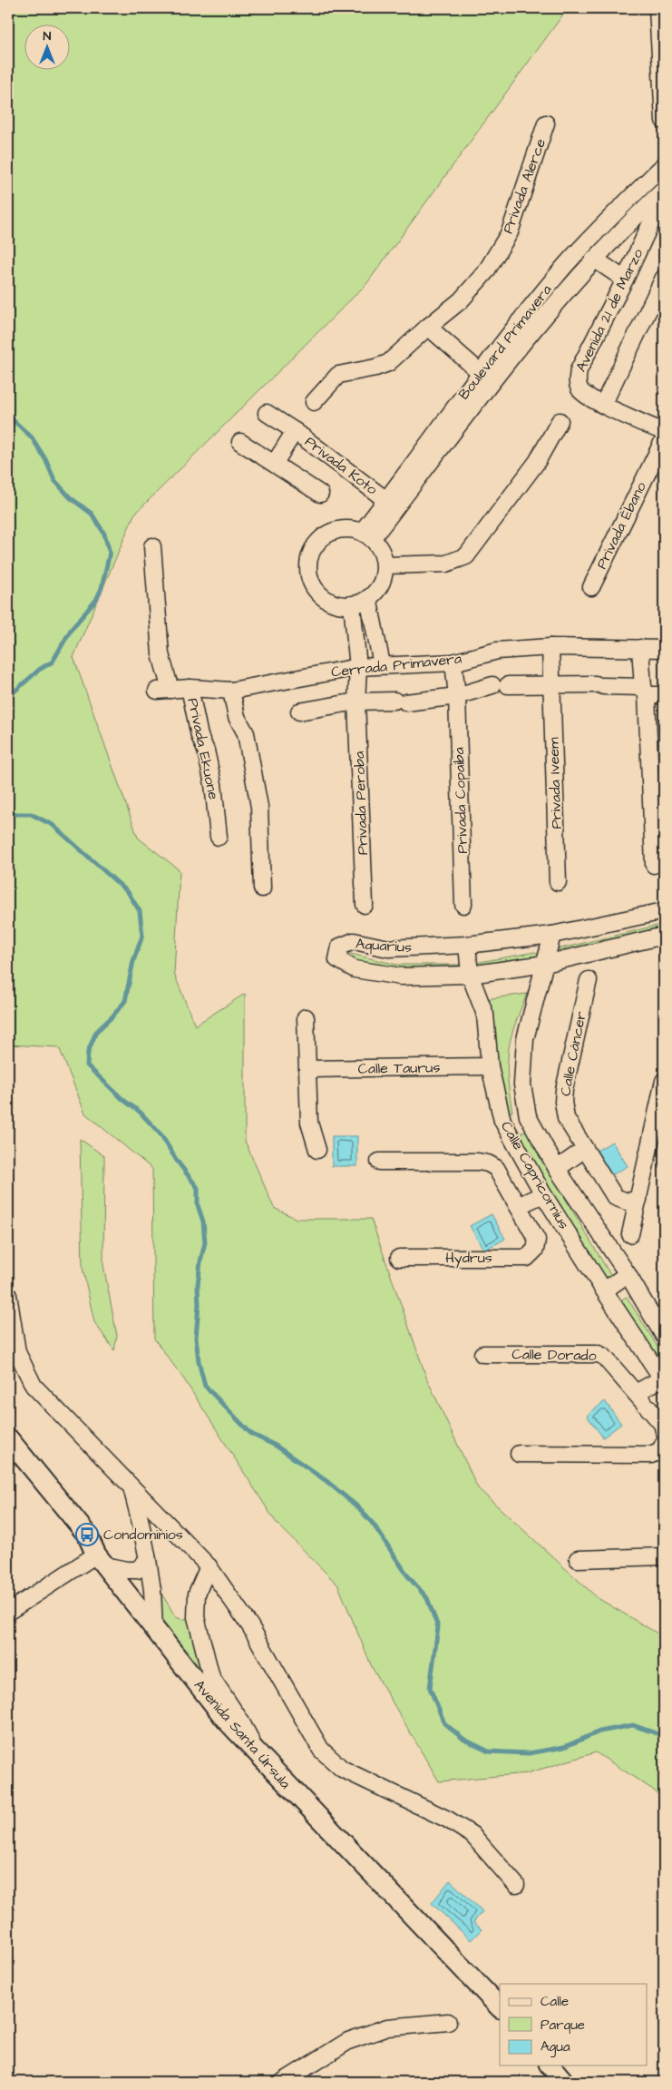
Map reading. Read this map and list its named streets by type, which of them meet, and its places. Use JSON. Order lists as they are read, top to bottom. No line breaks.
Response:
{"streets":{"street":["Privada Alerce","Avenida 21 de Marzo","Boulevard Primavera","Privada Koto","Privada Ébano","Cerrada Primavera","Privada Ekuone","Privada Iveem","Privada Copaiba","Privada Peroba","Aquarius","Calle Cáncer","Calle Taurus","Calle Capricornius","Hydrus","Calle Dorado","Avenida Santa Úrsula"]},"crossings":[["Boulevard Primavera","Privada Koto"],["Cerrada Primavera","Privada Ekuone"],["Cerrada Primavera","Privada Iveem"],["Cerrada Primavera","Privada Copaiba"],["Cerrada Primavera","Privada Peroba"],["Aquarius","Calle Capricornius"],["Calle Taurus","Calle Capricornius"]],"places":{"bus stop":["Condominios"]},"legend":["Calle","Parque","Agua"],"north":"top"}
